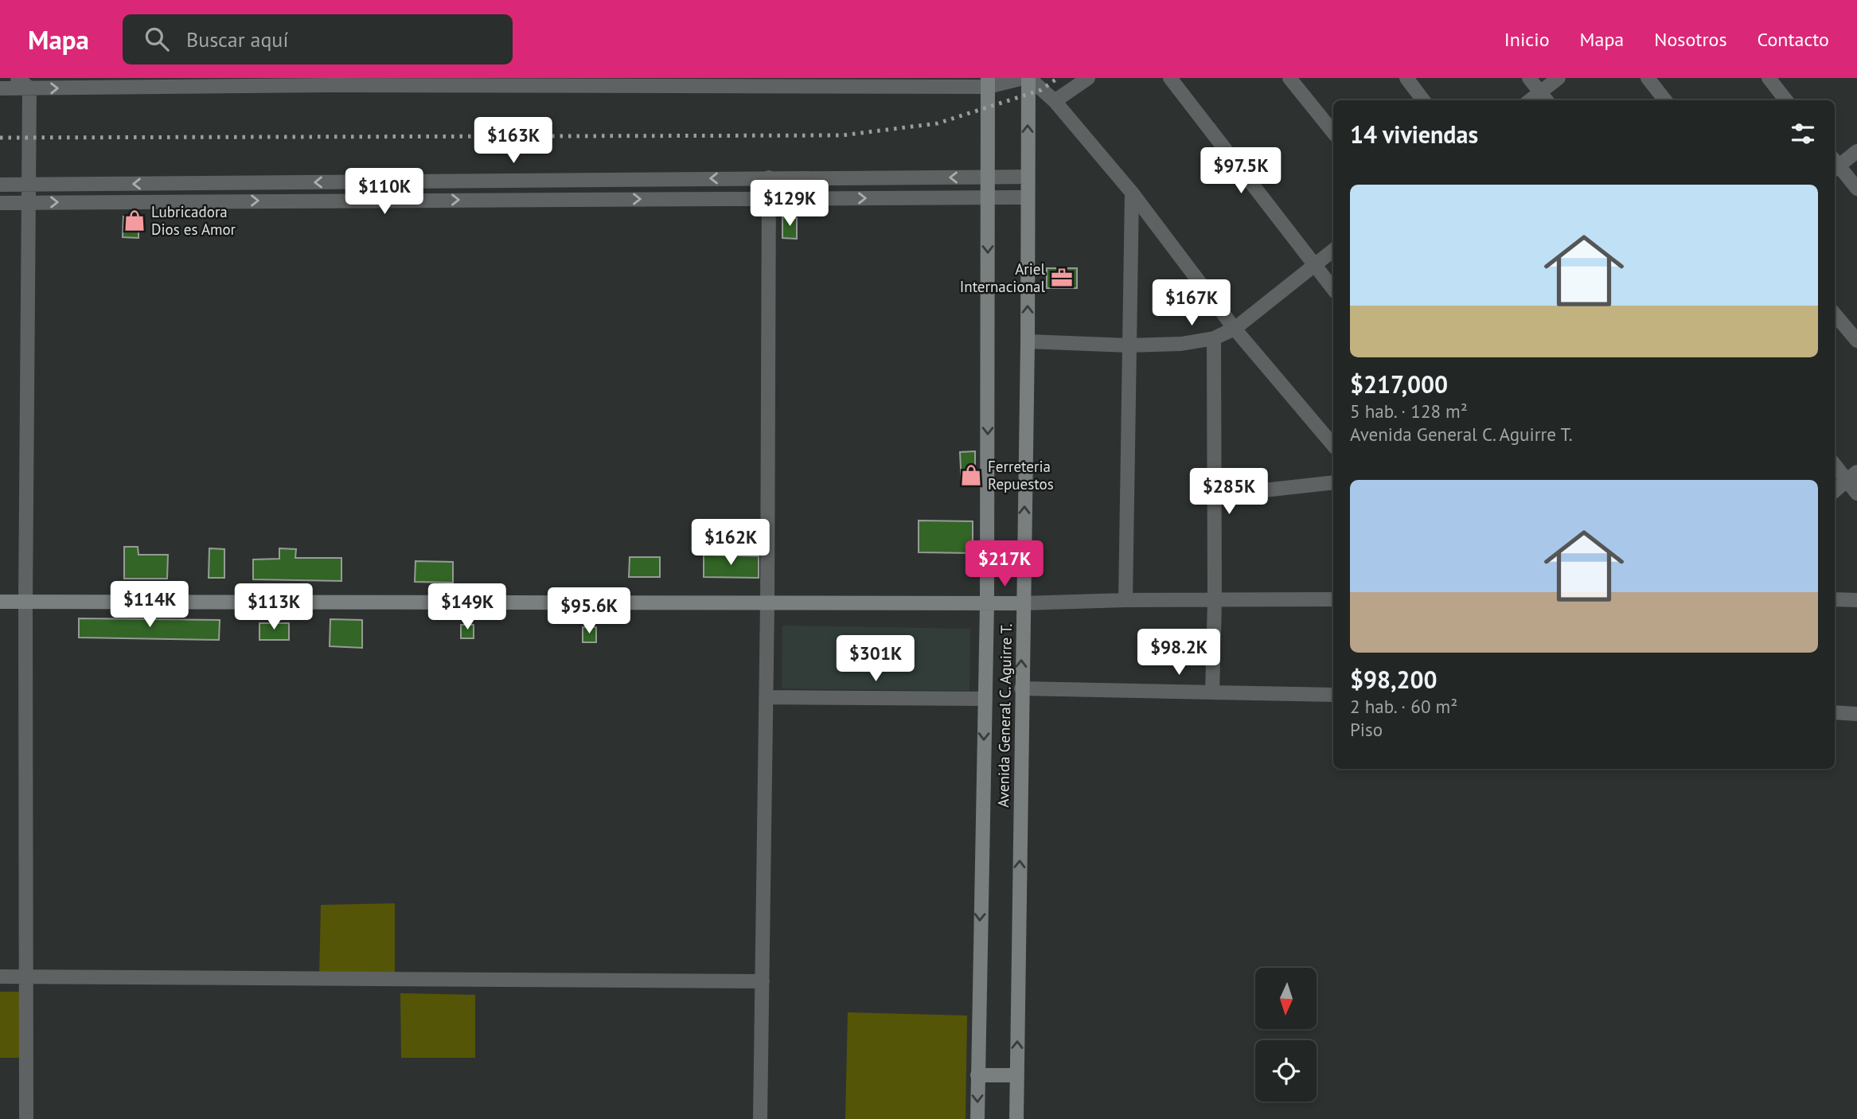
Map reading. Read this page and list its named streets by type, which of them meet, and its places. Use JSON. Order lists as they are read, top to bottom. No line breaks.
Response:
{"streets":{"street":["Avenida General C. Aguirre T."]},"places":{"shop":["Lubricadora Dios es Amor","Ferreteria Repuestos"],"office":["Ariel Internacional"]},"north":"bottom","page":{"header":"Mapa","search":"Buscar aquí","nav":["Inicio","Mapa","Nosotros","Contacto"],"heading":"14 viviendas","price":["$163K","$97.5K","$110K","$129K","$167K","$285K","$162K","$217K","$114K","$113K","$149K","$95.6K","$98.2K","$301K"],"list":[{"name":"$217,000","note":"5 hab. · 128 m² · Avenida General C. Aguirre T."},{"name":"$98,200","note":"2 hab. · 60 m² · Piso"}]}}
